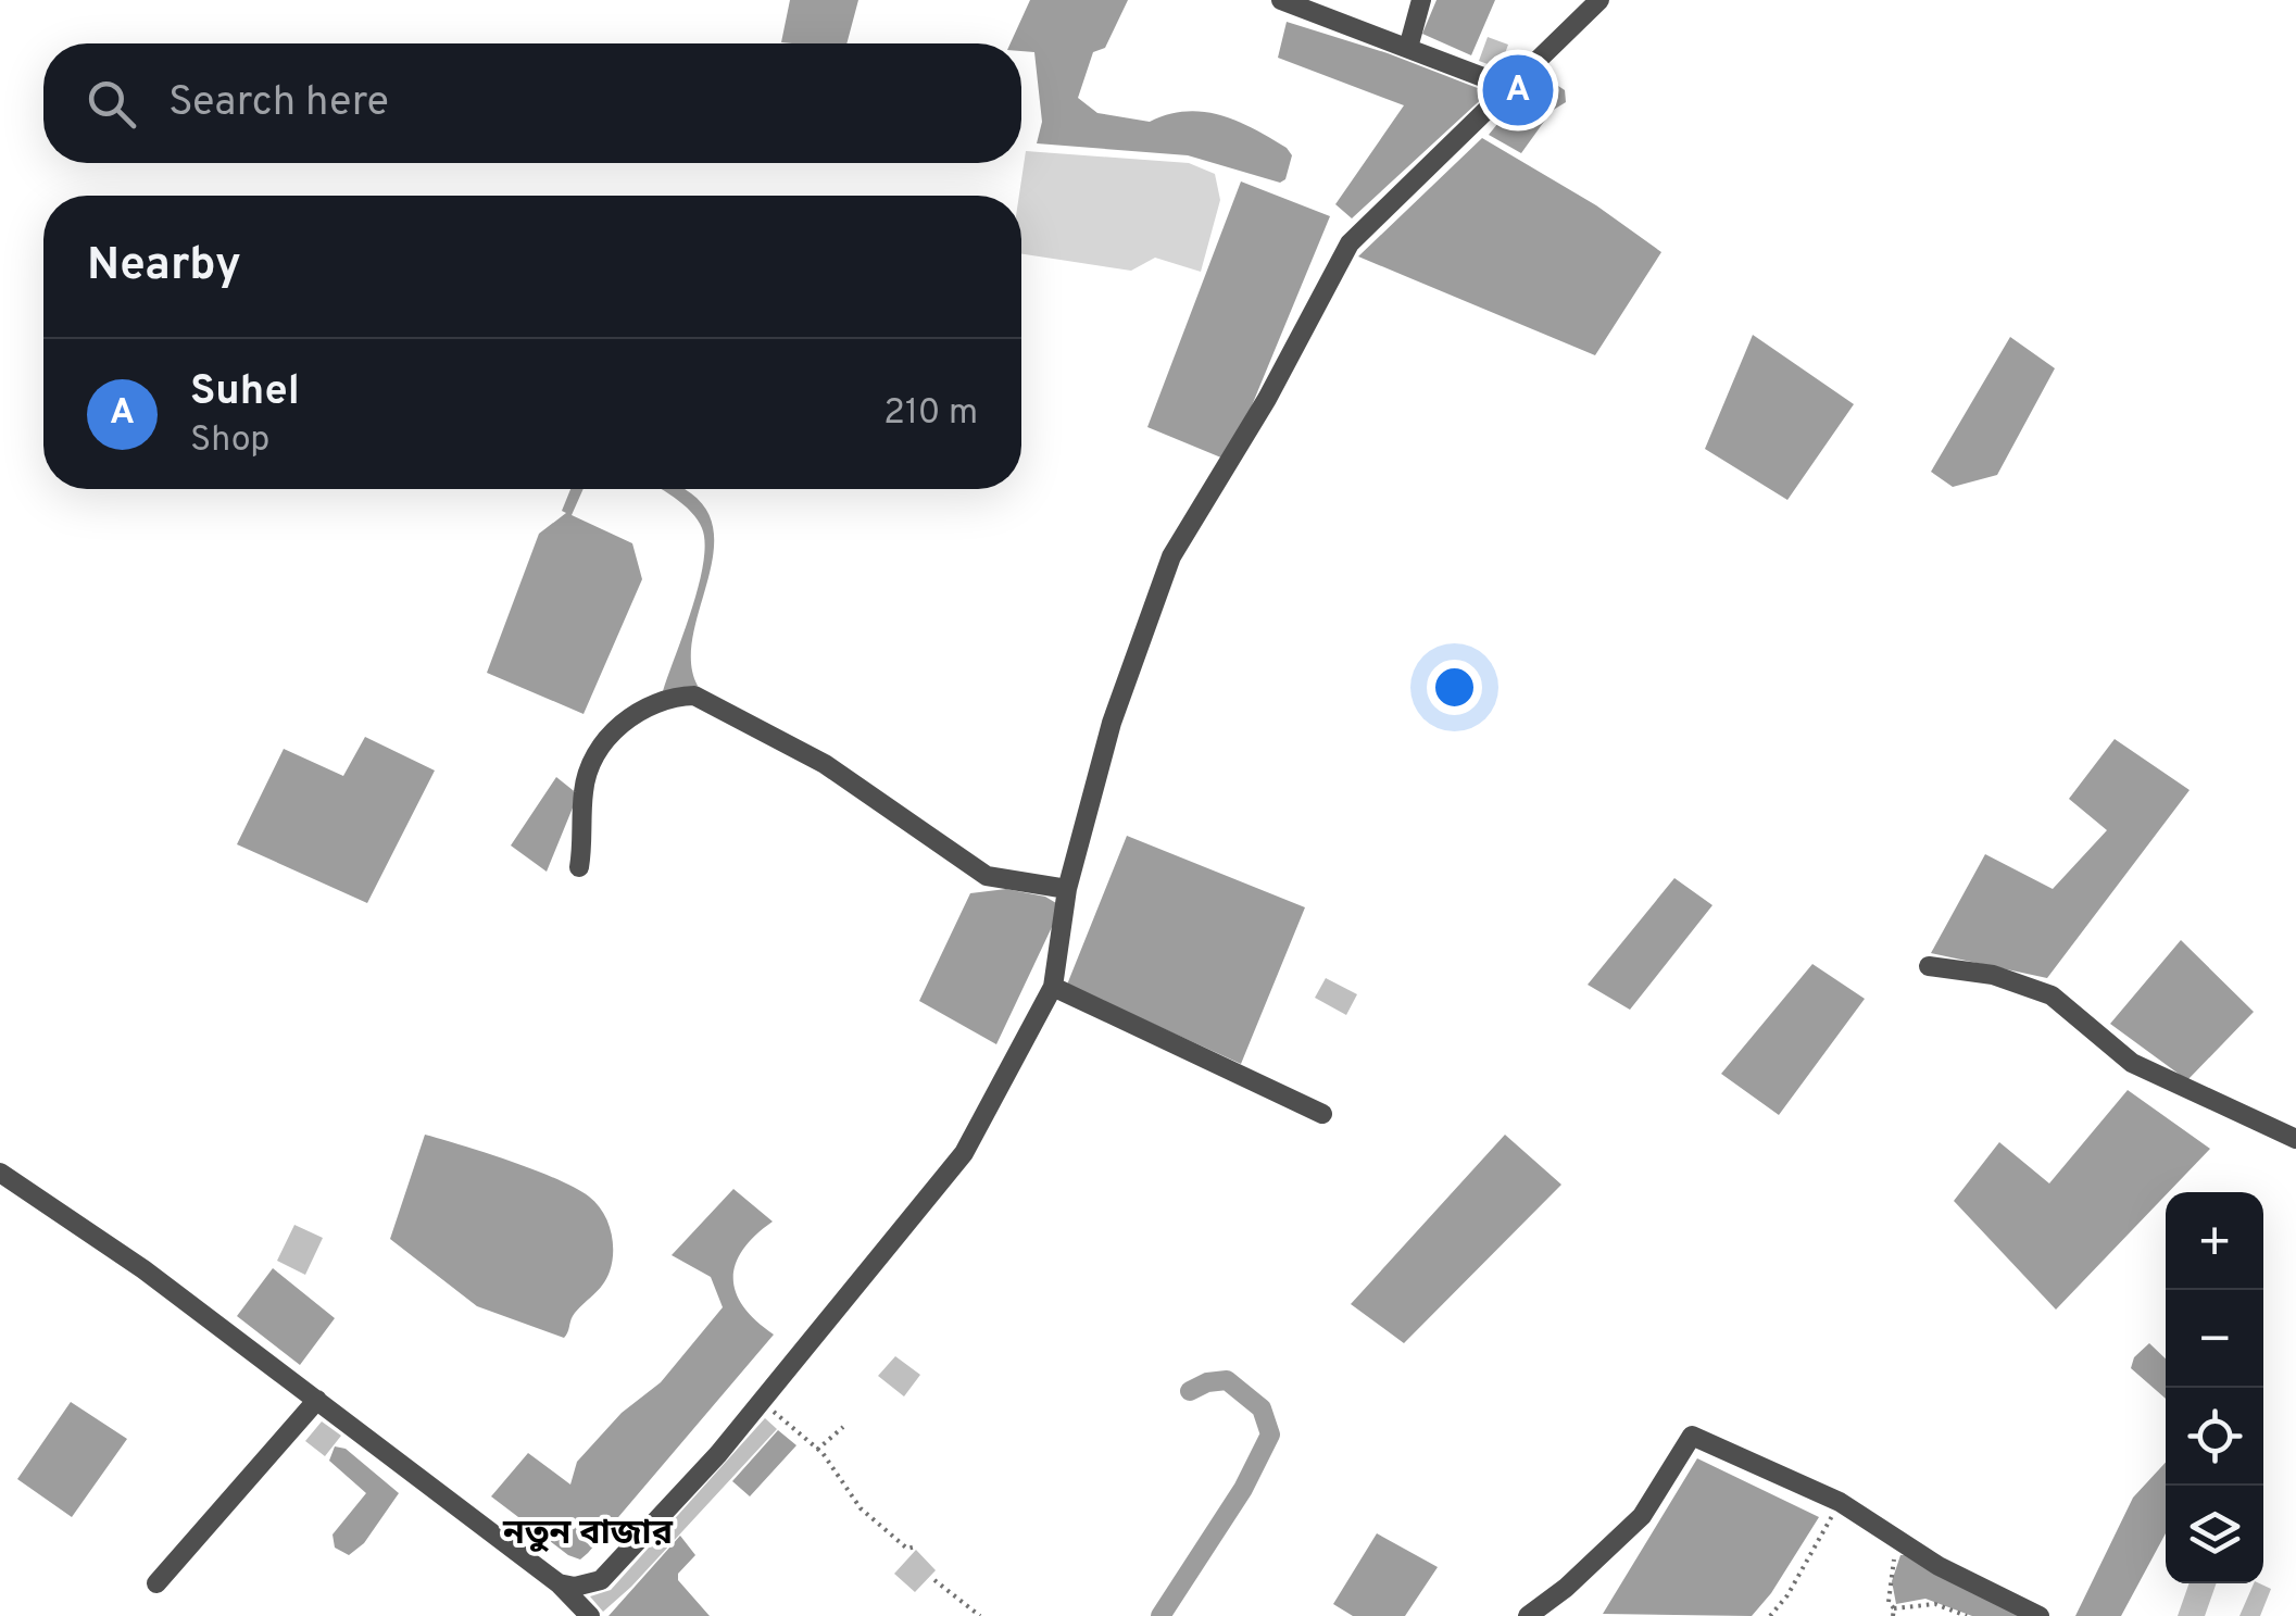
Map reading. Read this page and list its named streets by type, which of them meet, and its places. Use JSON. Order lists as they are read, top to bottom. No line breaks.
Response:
{"districts":["নতুন বাজার"],"page":{"search":"Search here","pins":"A","heading":"Nearby","list":[{"mark":"A","name":"Suhel","note":"Shop","value":"210 m"}],"map_buttons":["+","−"]}}
